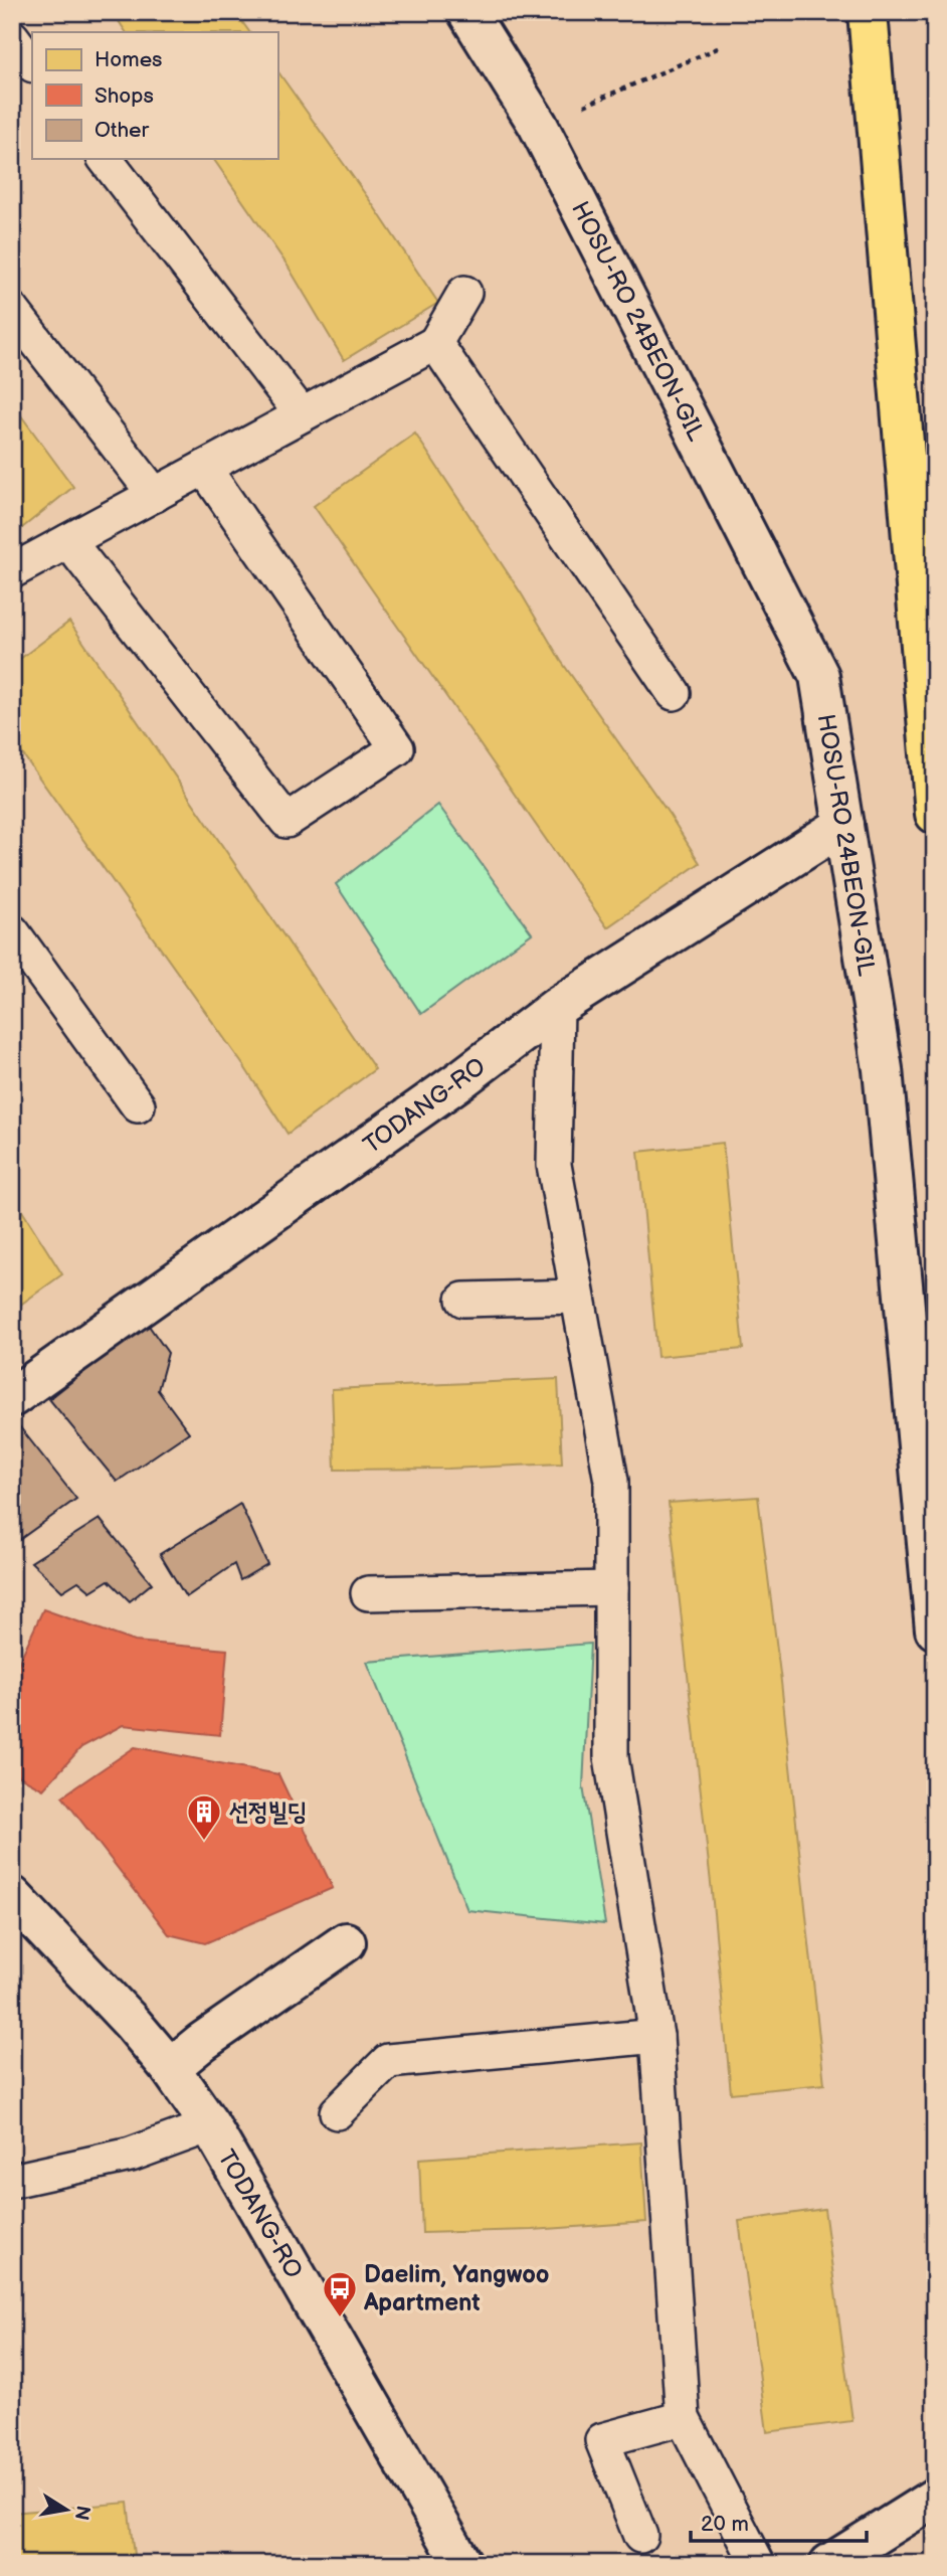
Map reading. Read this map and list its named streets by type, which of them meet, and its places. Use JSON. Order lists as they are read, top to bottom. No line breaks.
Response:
{"streets":{"street":["HOSU-RO 24BEON-GIL","TODANG-RO"]},"crossings":[["HOSU-RO 24BEON-GIL","TODANG-RO"]],"places":{"building":["선정빌딩"],"bus stop":["Daelim, Yangwoo Apartment"]},"legend":["Homes","Shops","Other"],"scale_bar":"20 m","north":"right"}
